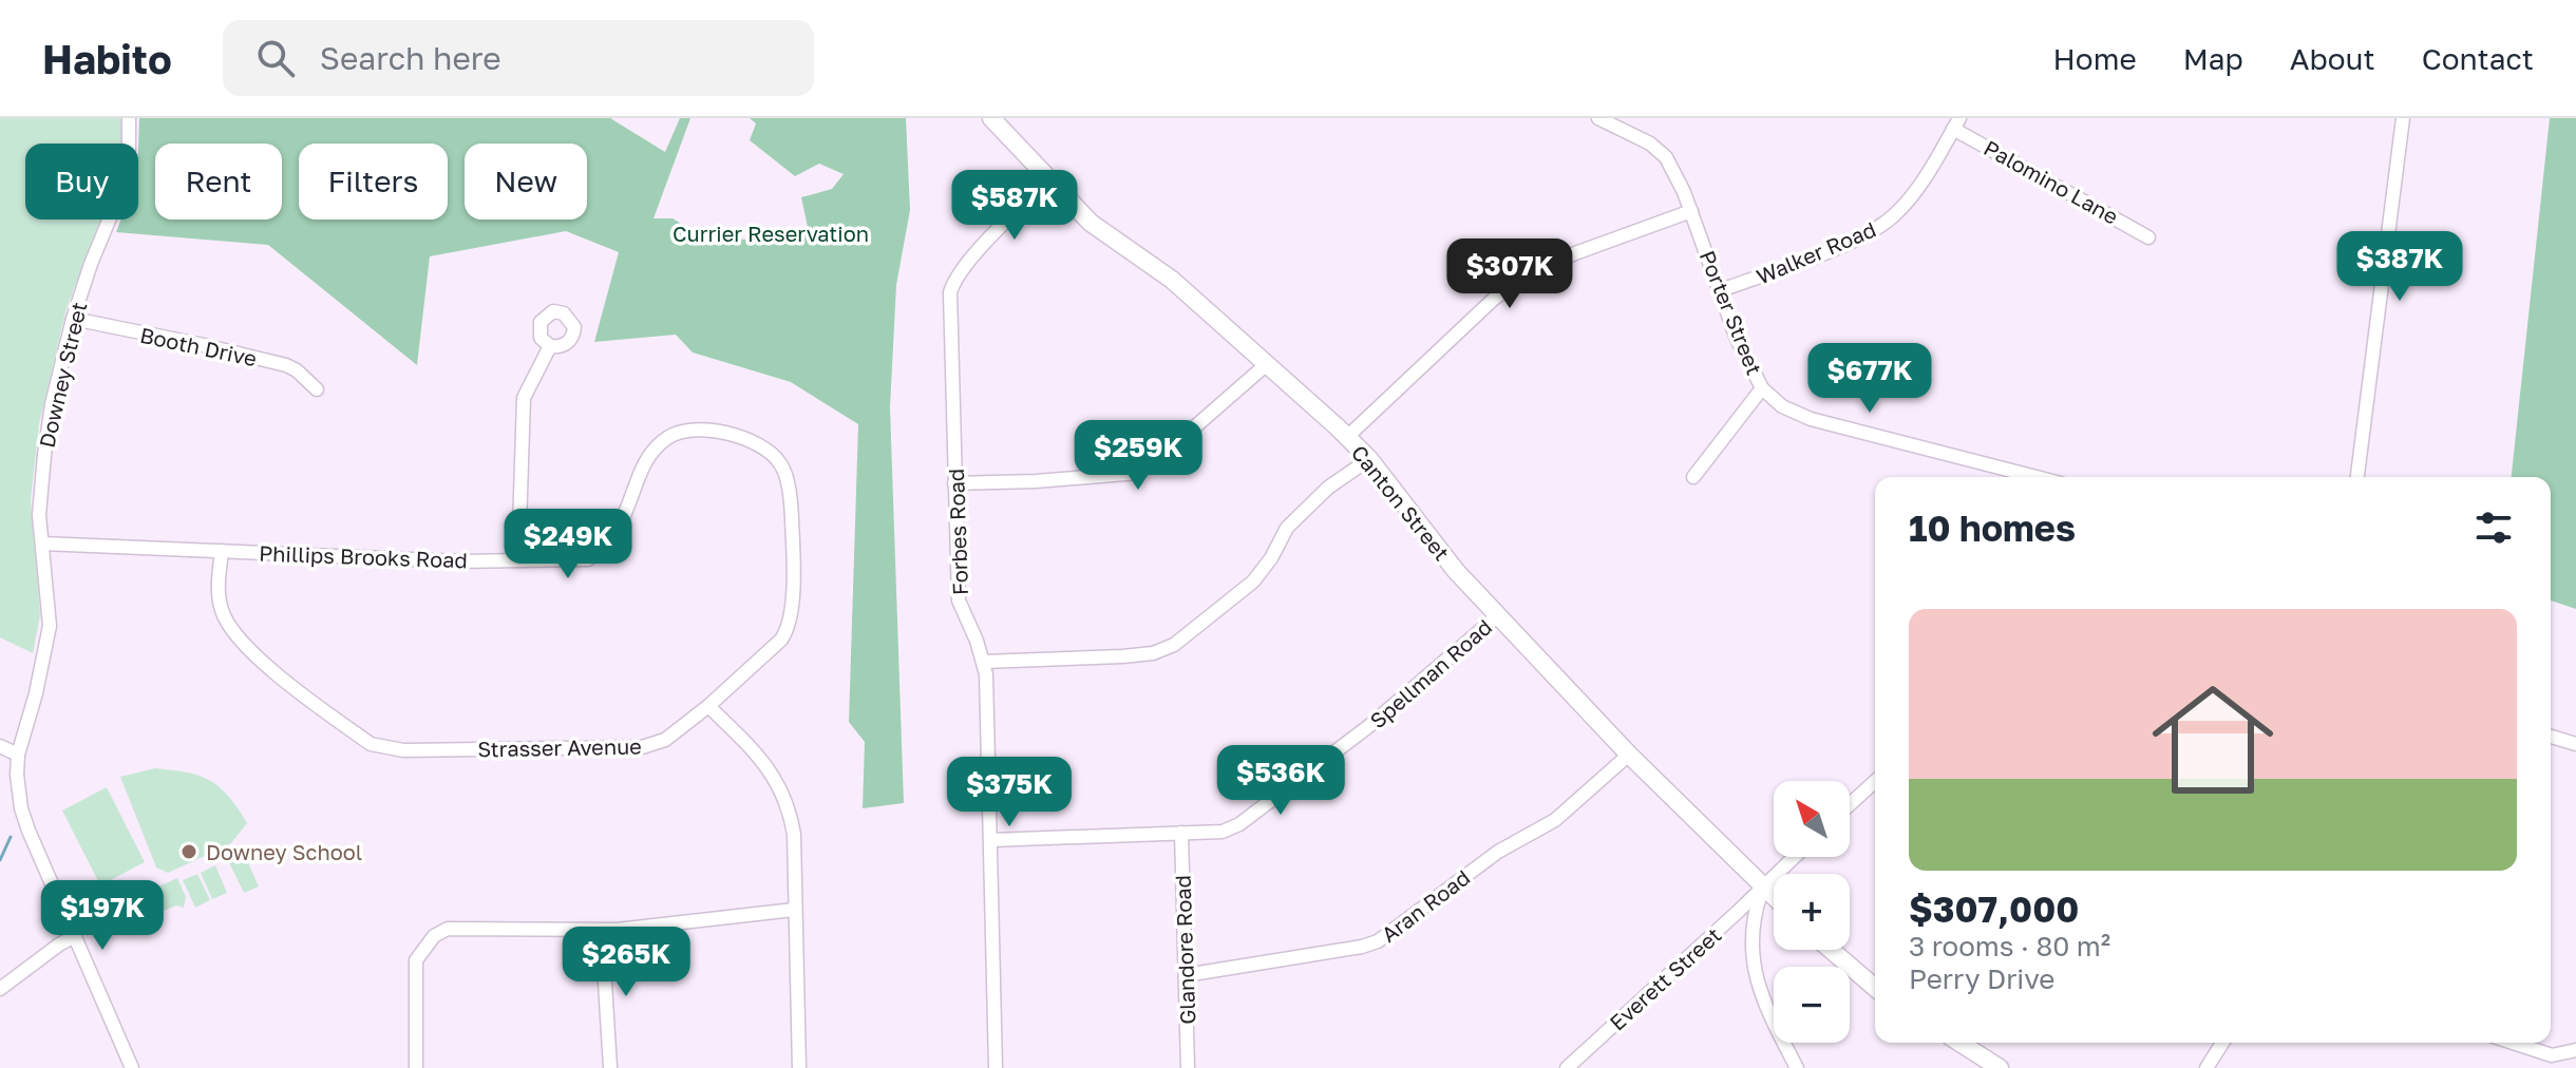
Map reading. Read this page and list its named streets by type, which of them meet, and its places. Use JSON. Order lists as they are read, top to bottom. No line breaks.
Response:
{"streets":{"main road":["Canton Street"],"street":["Palomino Lane","Walker Road","Porter Street","Booth Drive","Downey Street","Forbes Road","Phillips Brooks Road","Spellman Road","Strasser Avenue","Aran Road","Glandore Road","Everett Street"]},"crossings":[["Palomino Lane","Walker Road"],["Walker Road","Porter Street"],["Booth Drive","Downey Street"],["Downey Street","Phillips Brooks Road"],["Canton Street","Forbes Road"],["Canton Street","Spellman Road"],["Canton Street","Aran Road"],["Canton Street","Everett Street"],["Forbes Road","Spellman Road"],["Phillips Brooks Road","Strasser Avenue"],["Spellman Road","Glandore Road"],["Aran Road","Glandore Road"]],"parks":["Currier Reservation"],"places":["Downey School"],"north":"top left","page":{"header":"Habito","search":"Search here","nav":["Home","Map","About","Contact"],"chip":["Buy","Rent","Filters","New"],"price":["$587K","$387K","$307K","$677K","$259K","$249K","$536K","$375K","$197K","$265K"],"heading":"10 homes","list":[{"name":"$307,000","note":"3 rooms · 80 m² · Perry Drive"}],"map_buttons":["+","−"]}}
